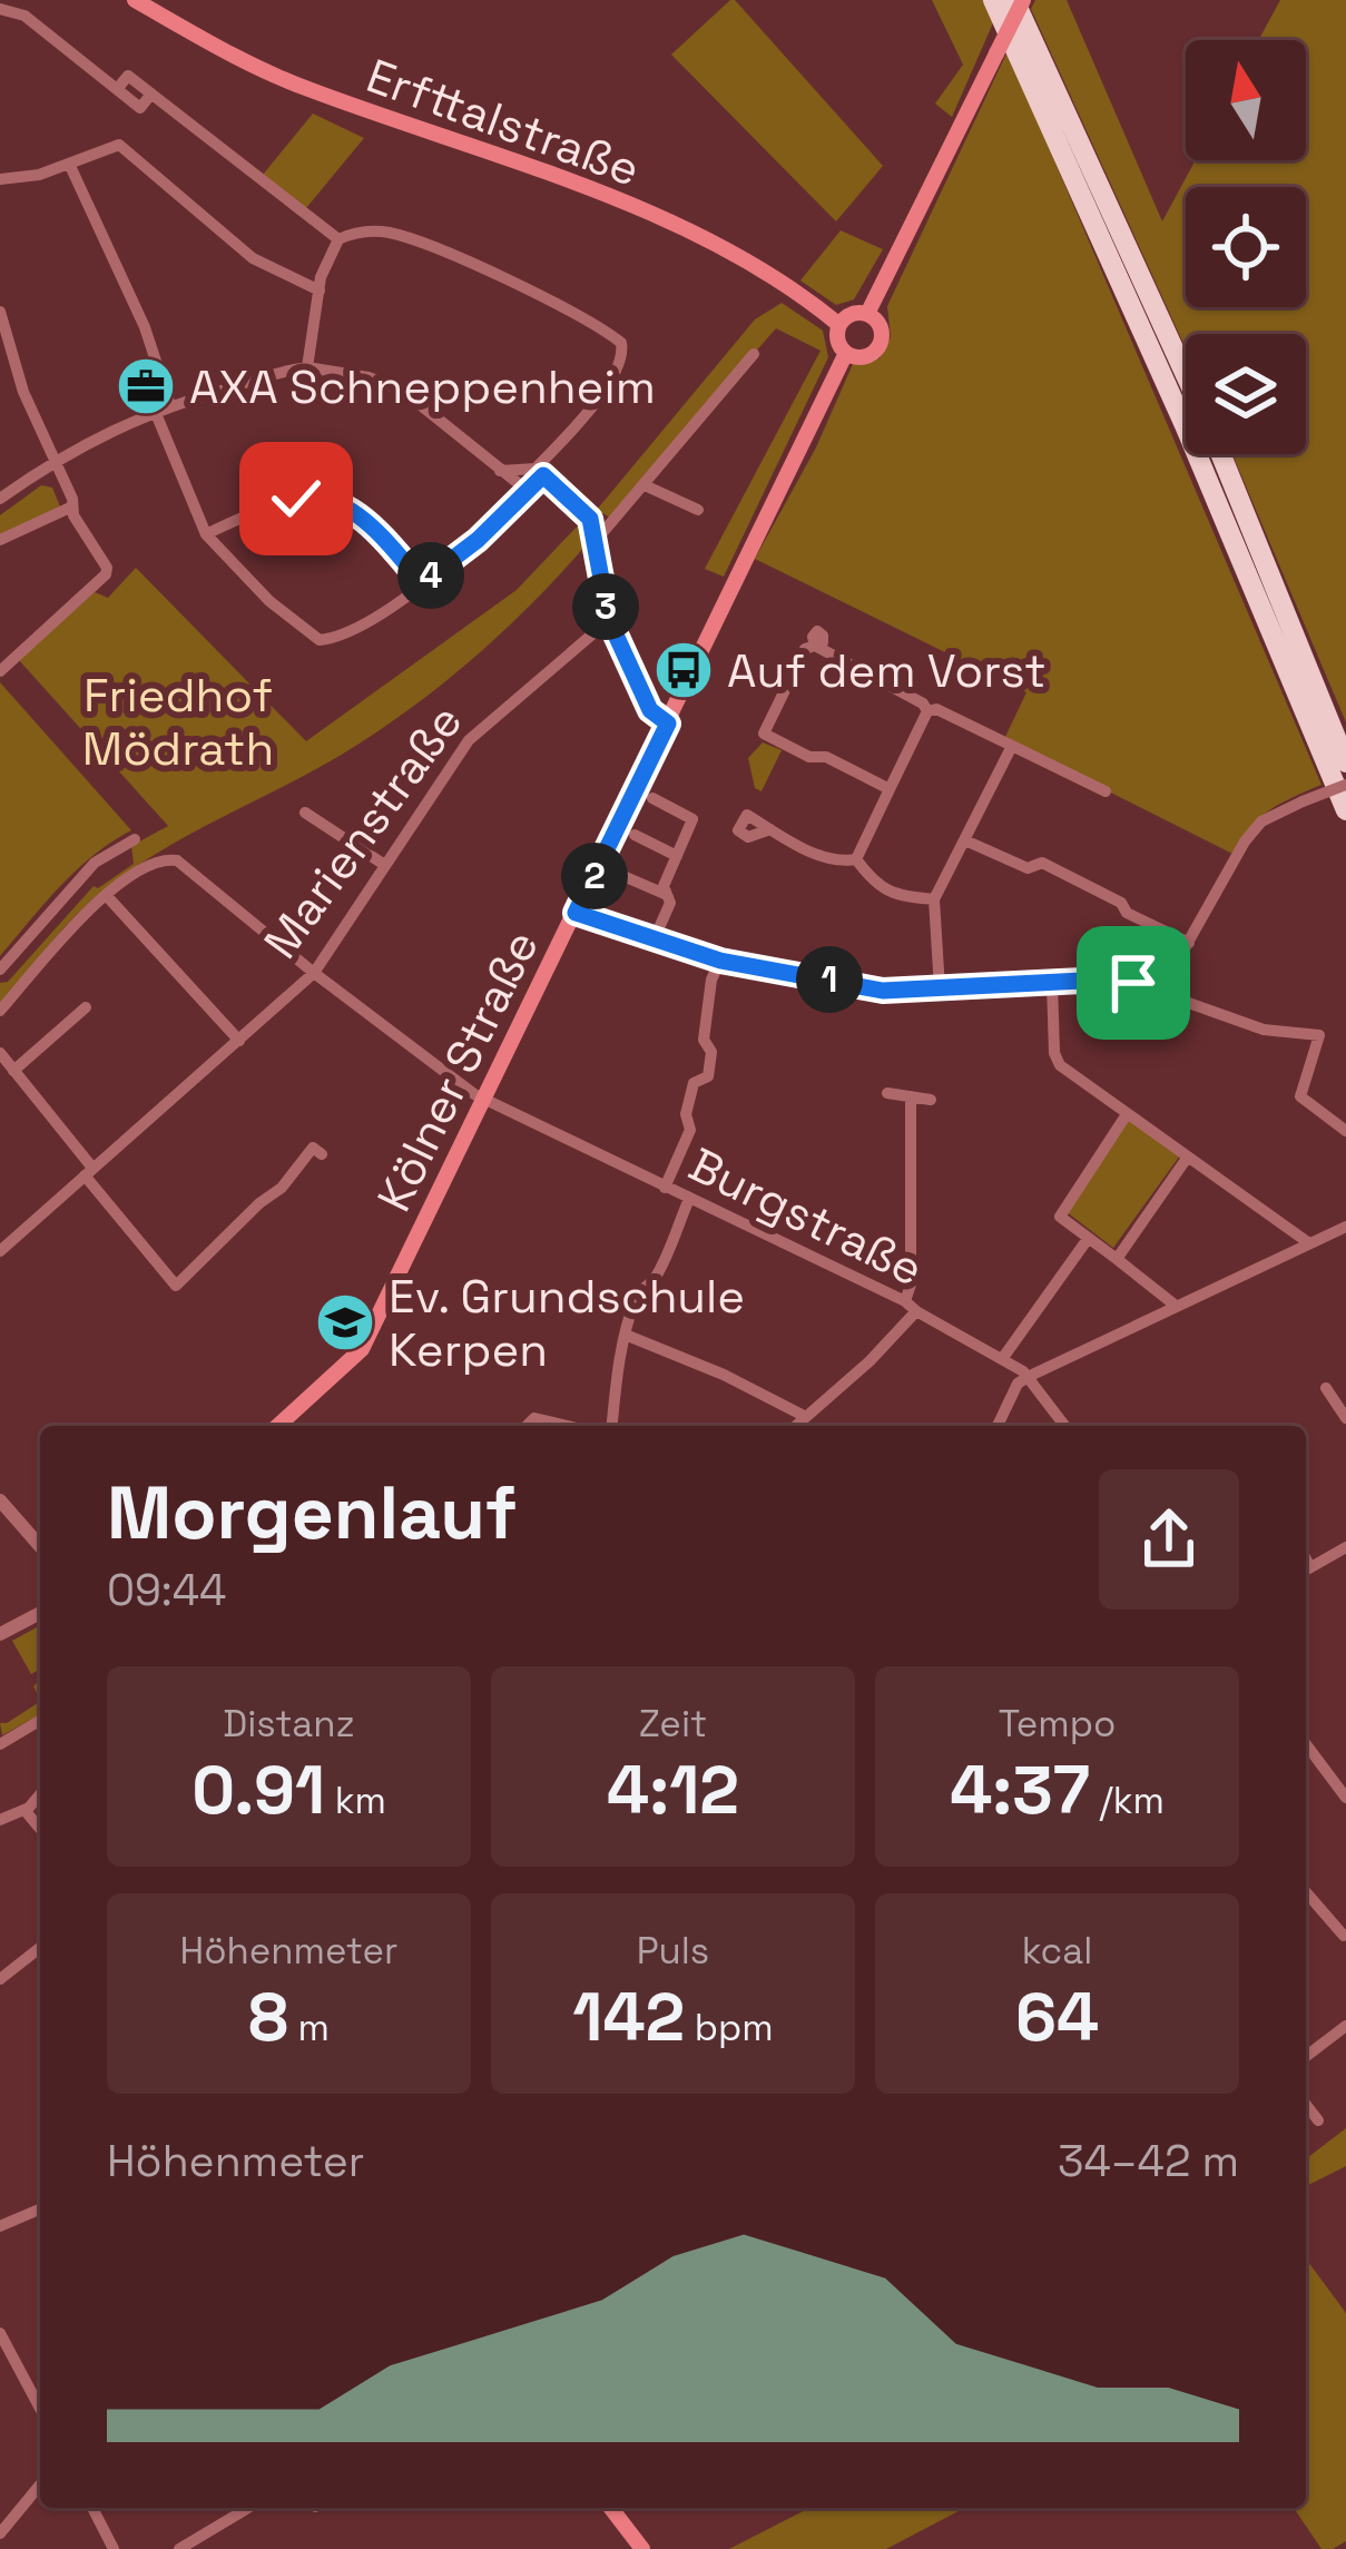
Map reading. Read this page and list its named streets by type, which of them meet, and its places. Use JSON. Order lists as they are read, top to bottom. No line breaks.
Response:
{"streets":{"main road":["Erfttalstraße","Kölner Straße"],"street":["Marienstraße","Burgstraße"]},"crossings":[["Erfttalstraße","Kölner Straße"],["Marienstraße","Burgstraße"],["Kölner Straße","Burgstraße"]],"parks":["Friedhof Mödrath"],"places":{"office":["AXA Schneppenheim"],"bus stop":["Auf dem Vorst"],"school or university":["Ev. Grundschule Kerpen"]},"north":"top","page":{"pins":["4","3","2","1"],"heading":["Morgenlauf","09:44"],"stats":[["Distanz","0.91 km"],["Zeit","4:12"],["Tempo","4:37 /km"],["Höhenmeter","8 m"],["Puls","142 bpm"],["kcal","64"]],"chart":["Höhenmeter","34–42 m"]}}
